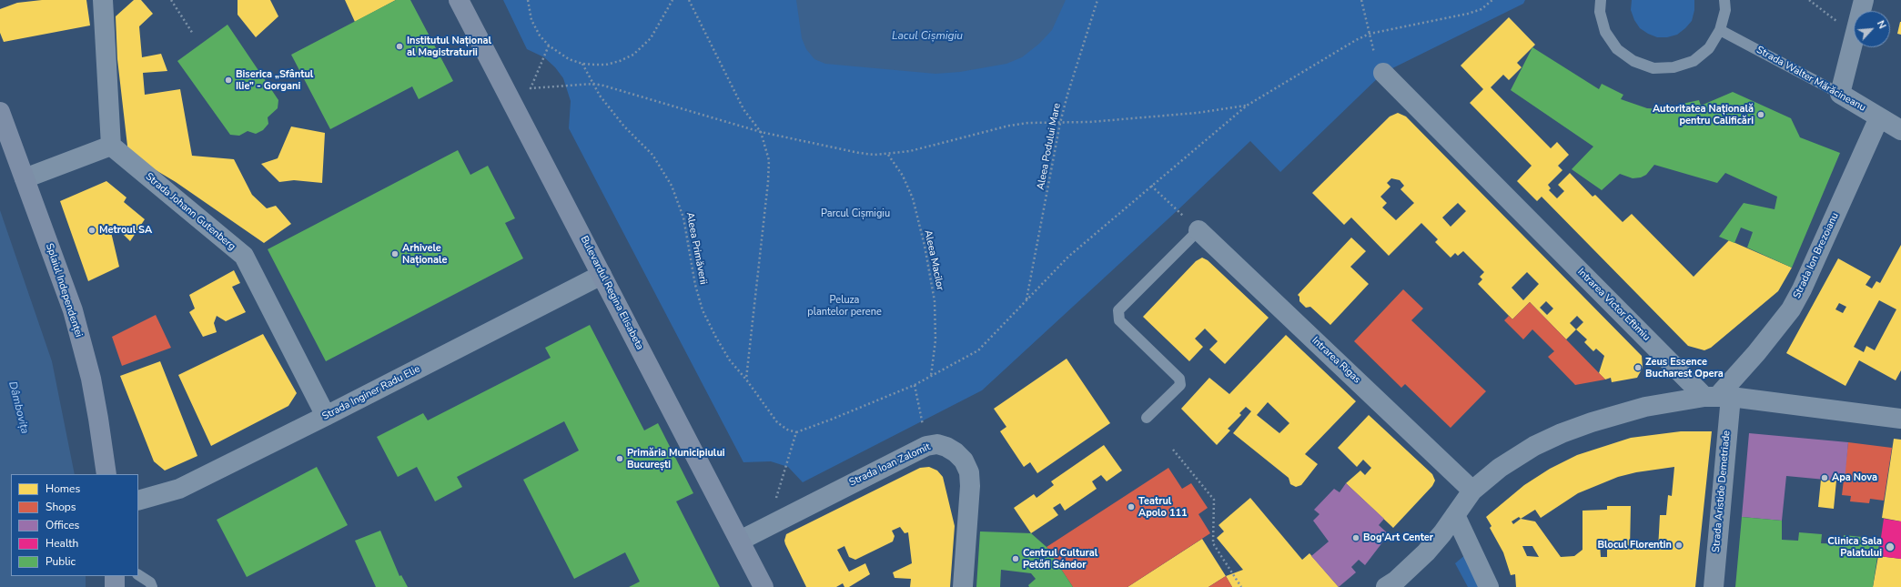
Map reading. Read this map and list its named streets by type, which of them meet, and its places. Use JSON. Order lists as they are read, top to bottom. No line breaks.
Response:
{"streets":{"main road":["Splaiul Independenței","Bulevardul Regina Elisabeta"],"street":["Strada Walter Mărăcineanu","Strada Johann Gutenberg","Strada Ion Brezoianu","Intrarea Victor Eftimiu","Intrarea Rigas","Strada Inginer Radu Elie","Strada Ioan Zalomit","Strada Aristide Demetriade"],"path":["Aleea Podului Mare","Aleea Primăverii","Aleea Macilor"]},"crossings":[["Strada Walter Mărăcineanu","Strada Ion Brezoianu"],["Strada Johann Gutenberg","Strada Inginer Radu Elie"],["Strada Ion Brezoianu","Intrarea Victor Eftimiu"],["Strada Ion Brezoianu","Strada Aristide Demetriade"],["Bulevardul Regina Elisabeta","Strada Inginer Radu Elie"],["Bulevardul Regina Elisabeta","Strada Ioan Zalomit"],["Intrarea Victor Eftimiu","Strada Aristide Demetriade"]],"water":["Lacul Cișmigiu","Dâmbovița"],"parks":["Parcul Cișmigiu","Peluza plantelor perene"],"places":["Institutul Național al Magistraturii","Biserica „Sfântul Ilie” - Gorgani","Autoritatea Națională pentru Calificări","Metroul SA","Arhivele Naționale","Zeus Essence Bucharest Opera","Primăria Municipiului București","Apa Nova","Teatrul Apolo 111","Bog'Art Center","Blocul Florentin","Clinica Sala Palatului","Centrul Cultural Petőfi Sándor"],"legend":["Homes","Shops","Offices","Health","Public"],"north":"top right"}
